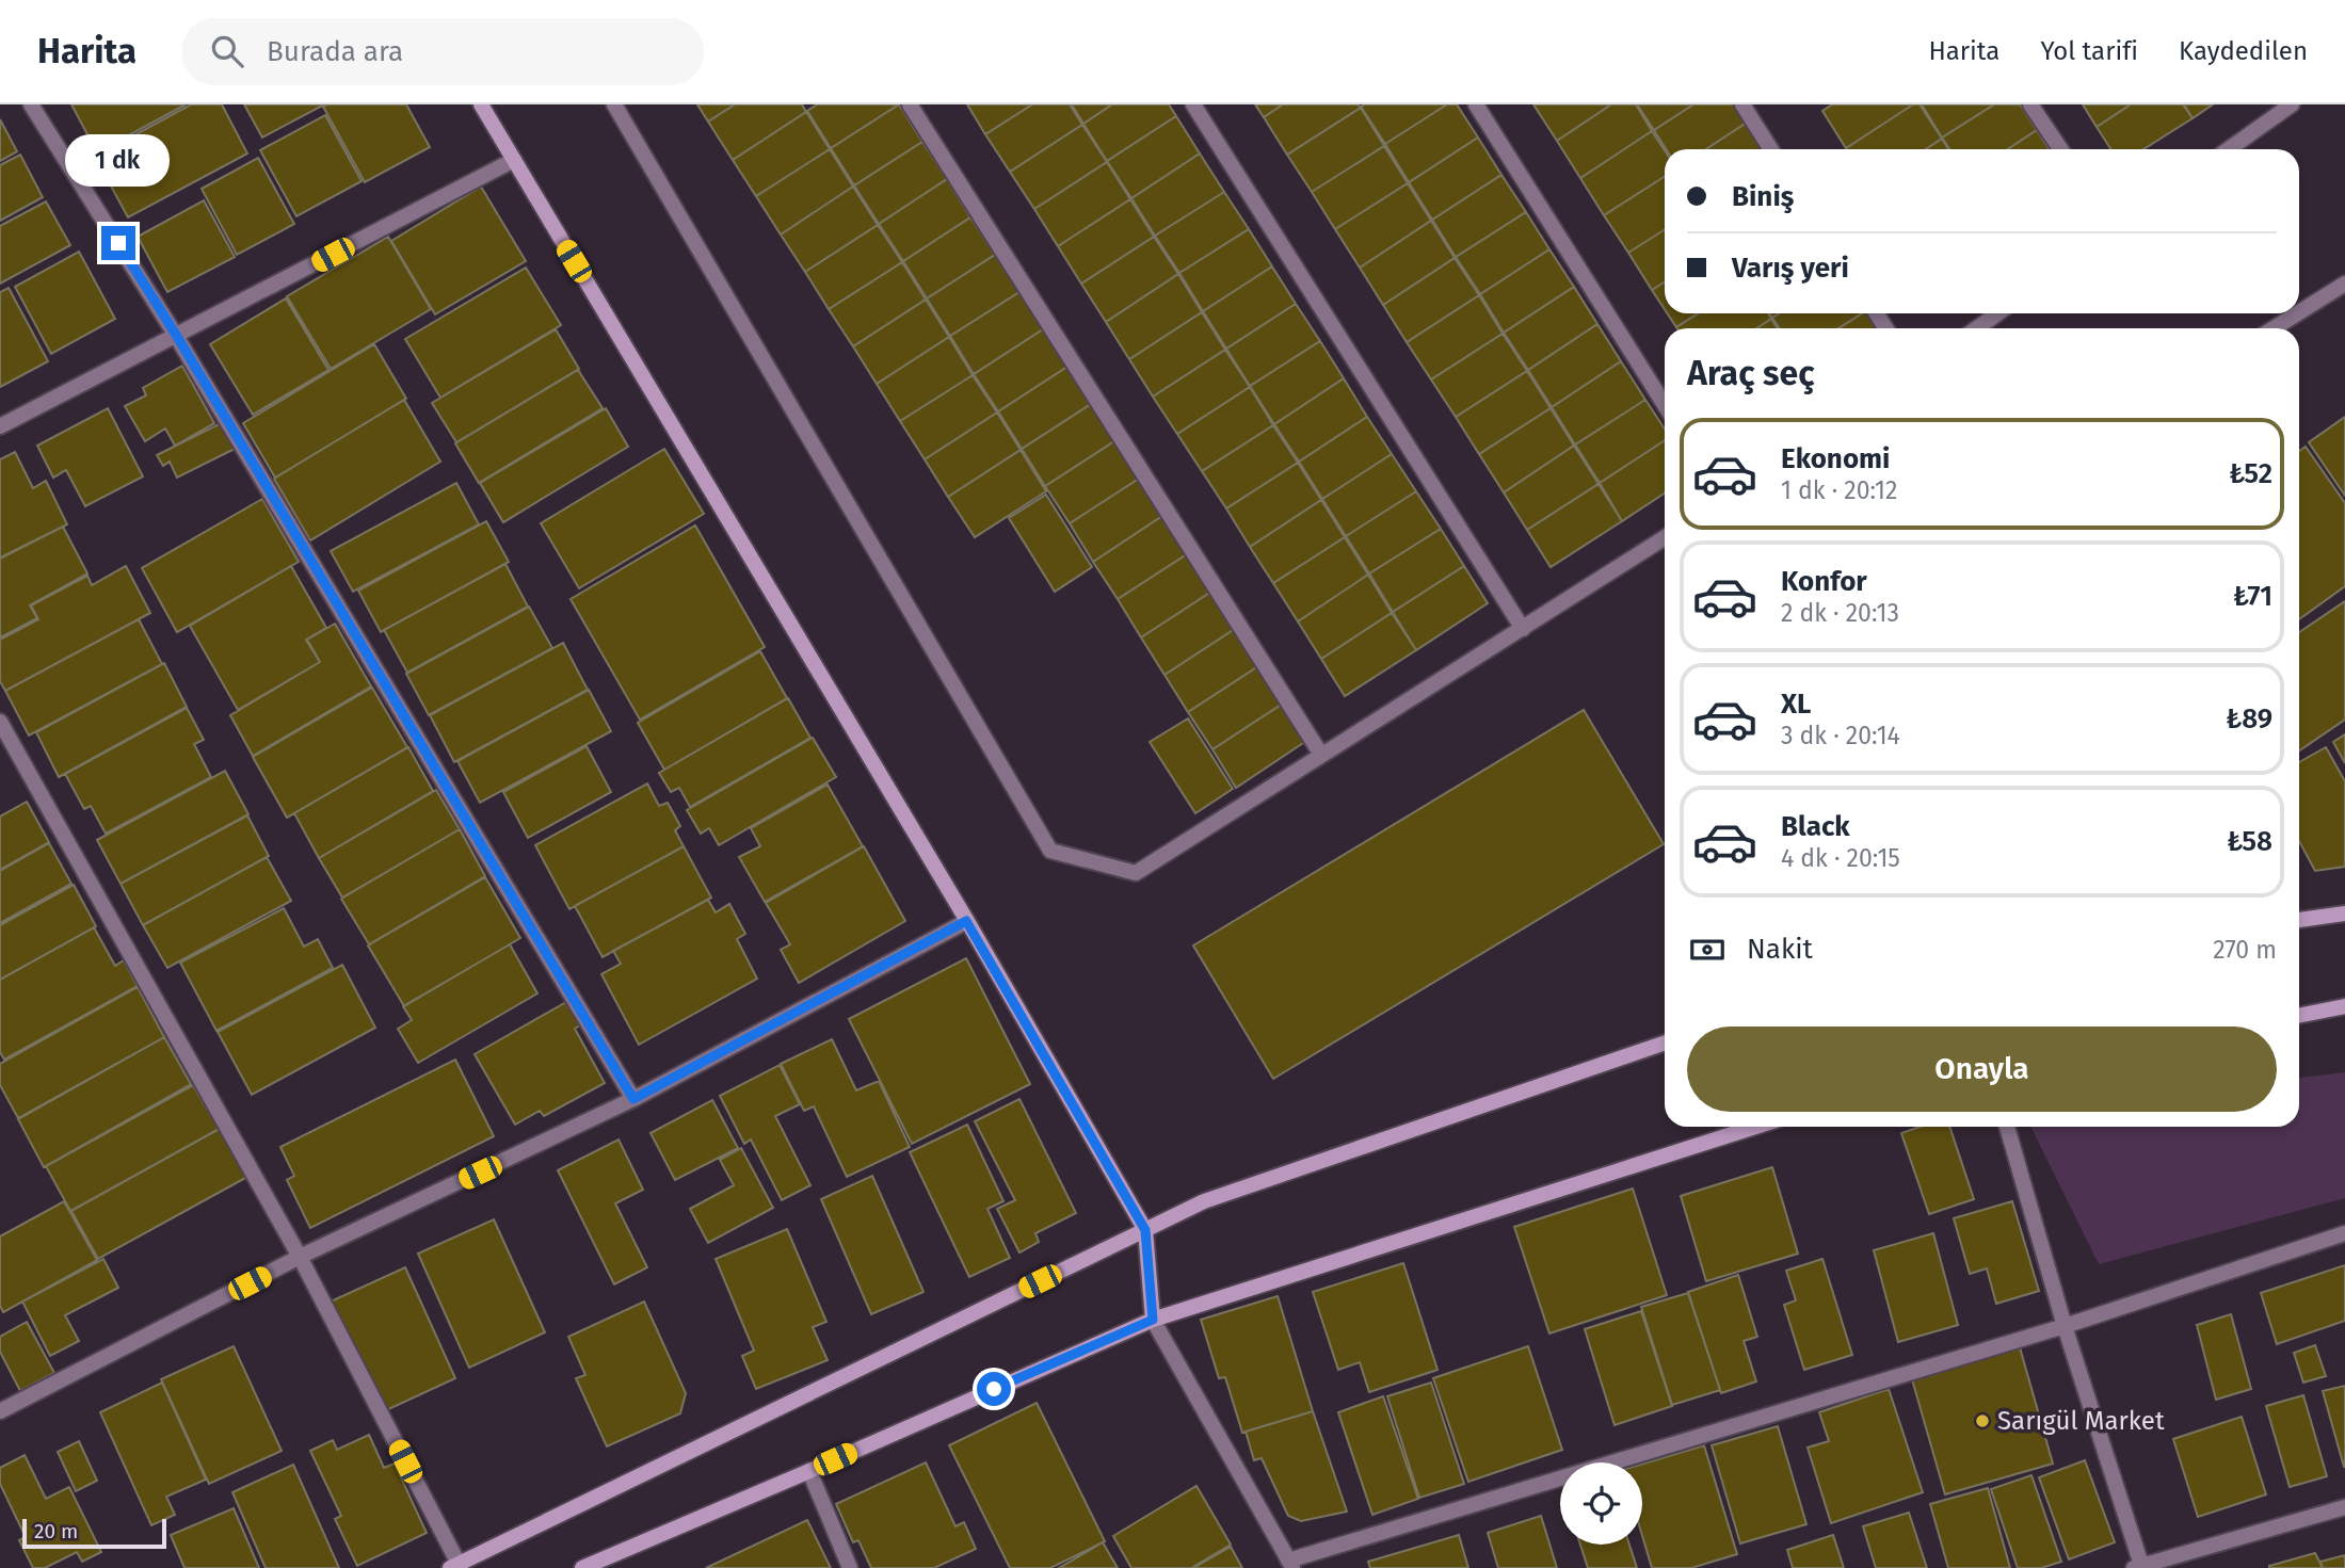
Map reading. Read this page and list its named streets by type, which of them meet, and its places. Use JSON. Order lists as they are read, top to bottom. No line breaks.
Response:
{"places":["Sarıgül Market"],"scale_bar":"20 m","page":{"header":"Harita","search":"Burada ara","nav":["Harita","Yol tarifi","Kaydedilen"],"bubble":"1 dk","banner":["Biniş","Varış yeri"],"heading":"Araç seç","list":[{"name":"Ekonomi","note":"1 dk · 20:12","value":"₺52"},{"name":"Konfor","note":"2 dk · 20:13","value":"₺71"},{"name":"XL","note":"3 dk · 20:14","value":"₺89"},{"name":"Black","note":"4 dk · 20:15","value":"₺58"}],"pay":["Nakit","270 m"],"buttons":"Onayla","scale":"20 m"}}
